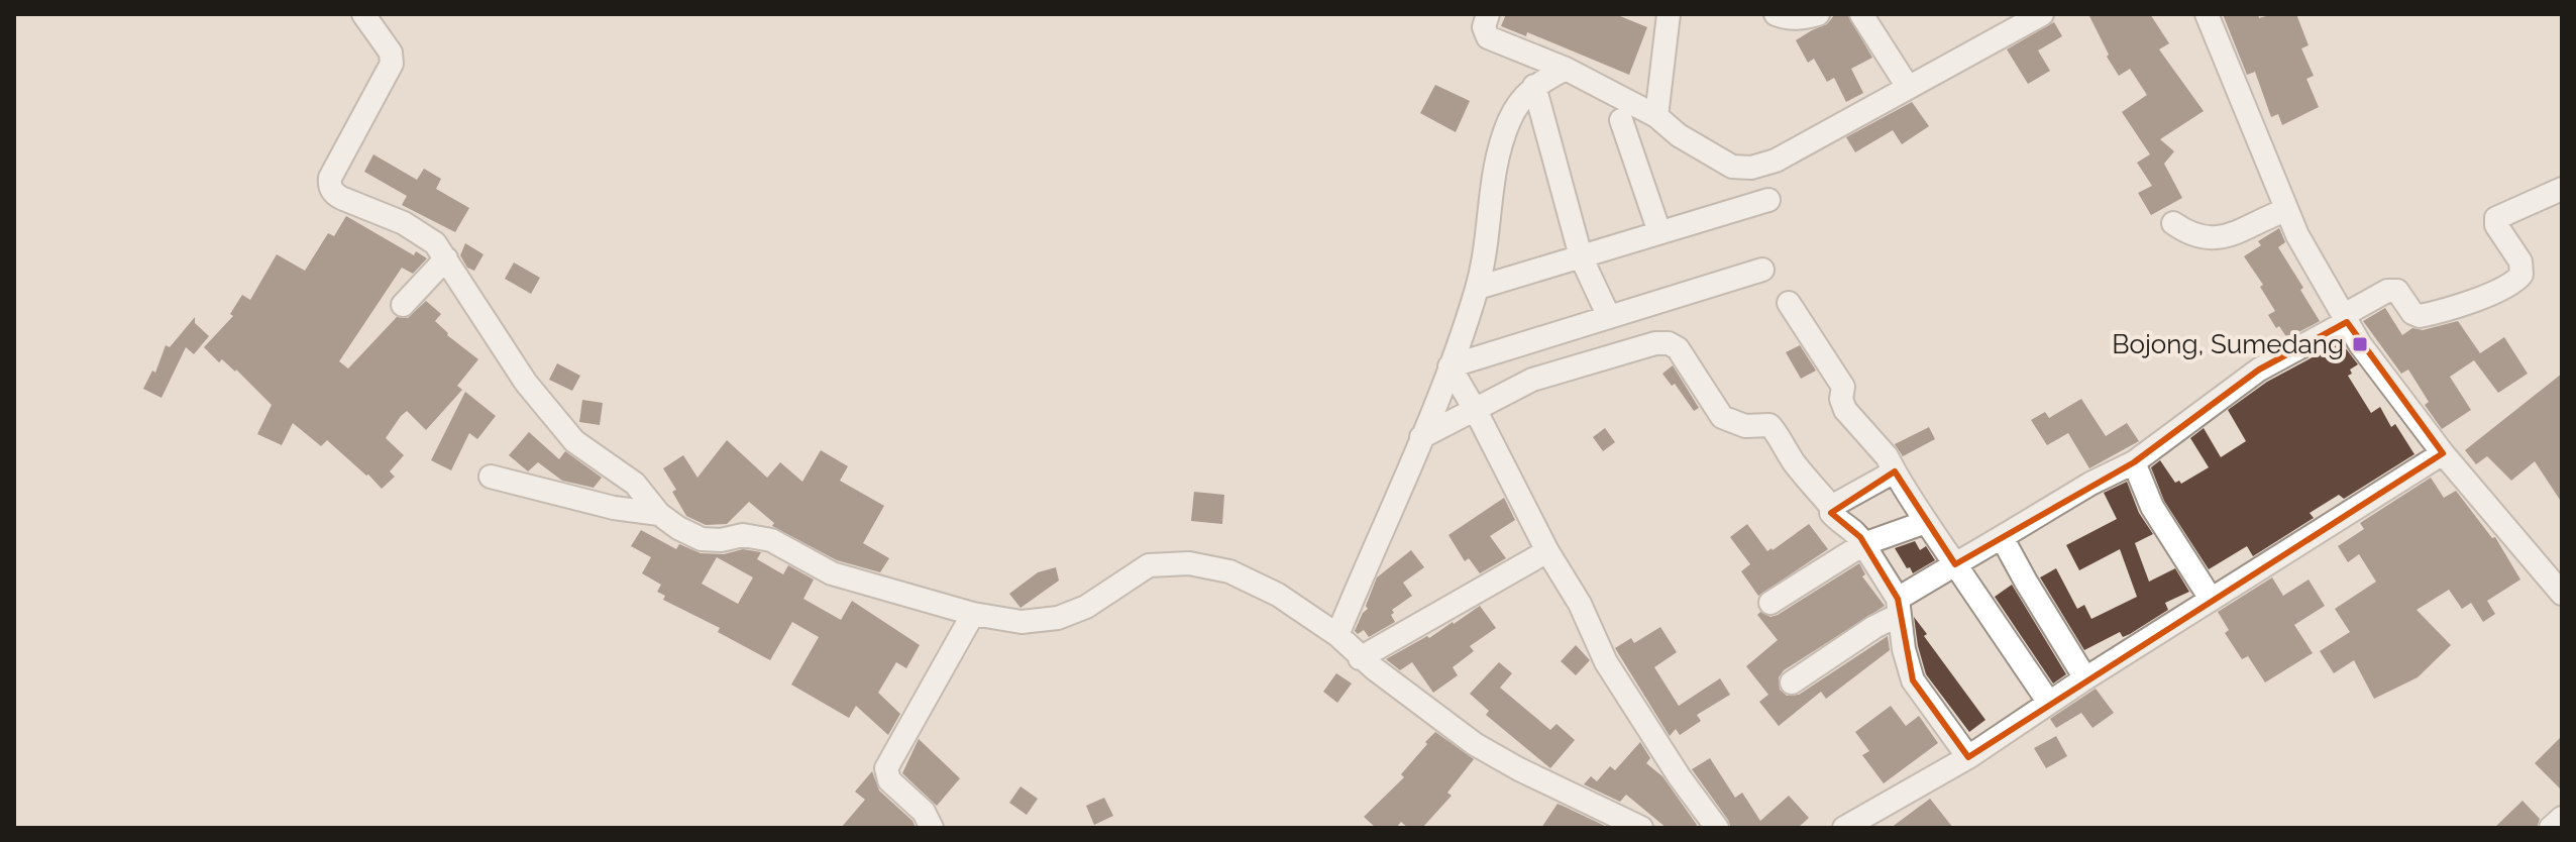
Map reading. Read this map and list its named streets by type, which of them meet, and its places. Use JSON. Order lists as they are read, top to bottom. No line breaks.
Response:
{"places":{"transit":["Bojong, Sumedang"]}}
